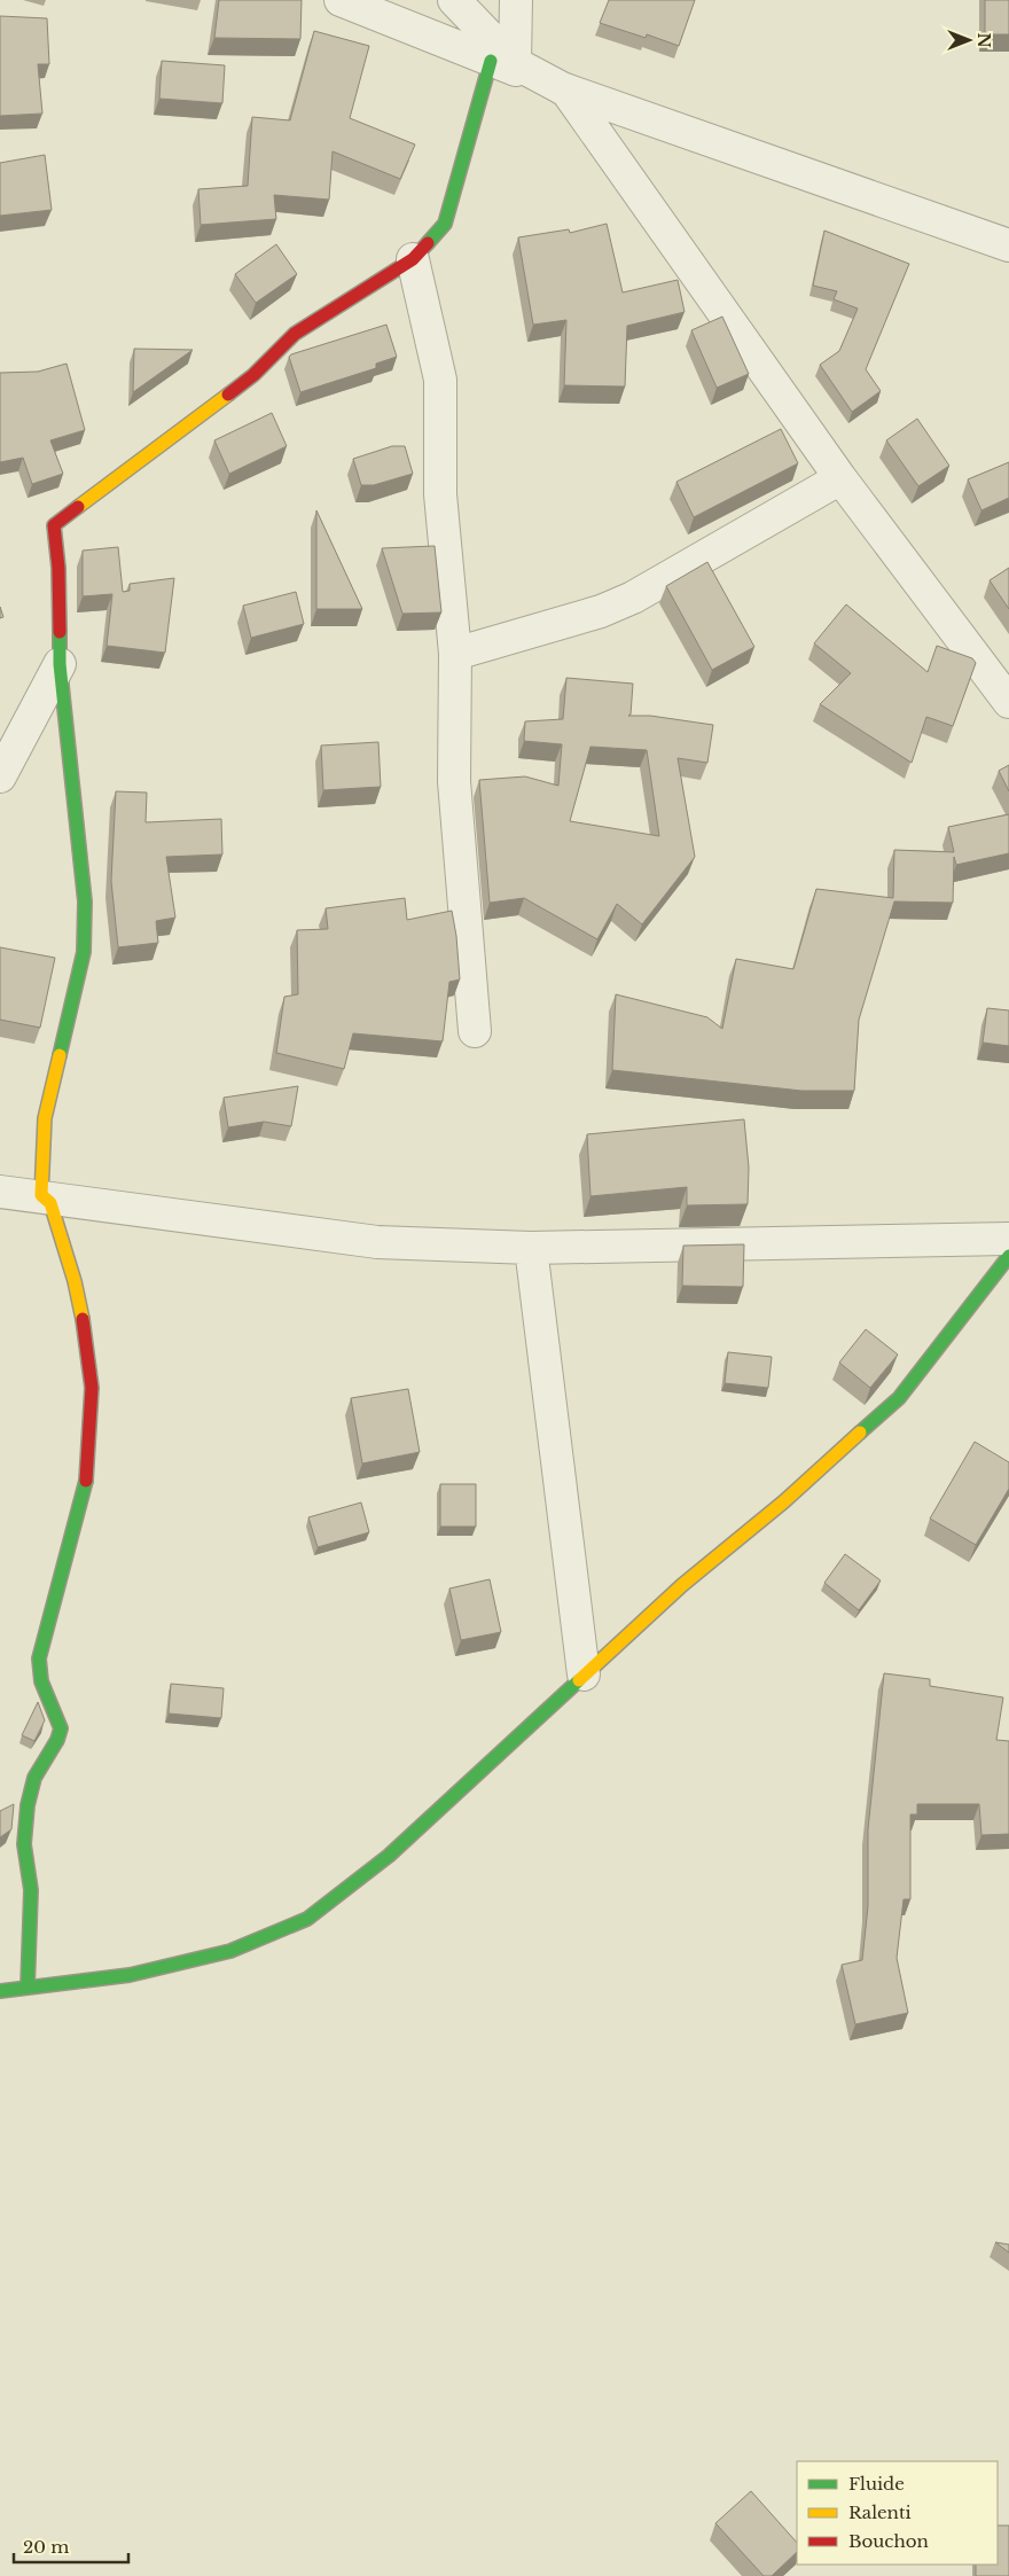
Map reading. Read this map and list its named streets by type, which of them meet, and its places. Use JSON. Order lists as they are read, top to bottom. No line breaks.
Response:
{"legend":["Fluide","Ralenti","Bouchon"],"scale_bar":"20 m","north":"right"}
